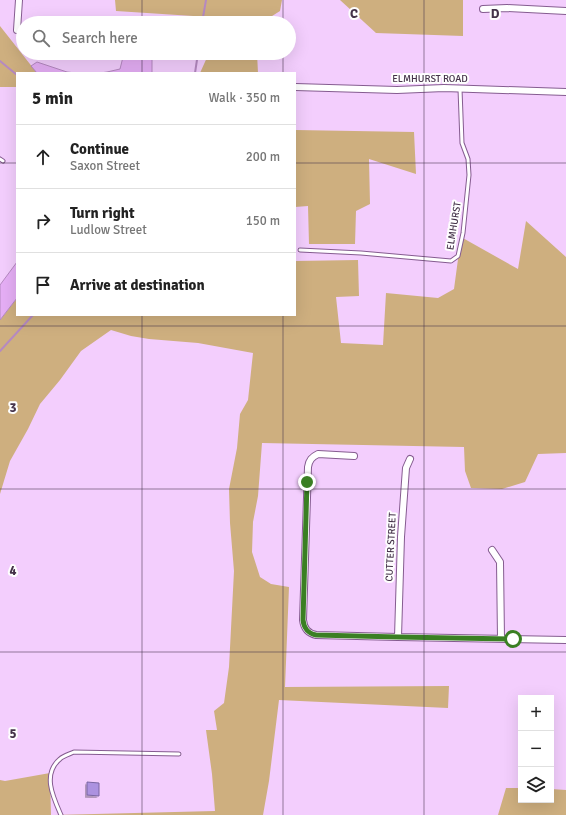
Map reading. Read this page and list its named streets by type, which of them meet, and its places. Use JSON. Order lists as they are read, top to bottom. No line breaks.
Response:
{"streets":{"street":["ELMHURST ROAD","CUTTER STREET"],"lane":["ELMHURST"]},"crossings":[["ELMHURST ROAD","ELMHURST"]],"page":{"search":"Search here","heading":["5 min","Walk · 350 m"],"list":[["Continue","Saxon Street","200 m"],["Turn right","Ludlow Street","150 m"],"Arrive at destination"],"map_buttons":["+","−"]},"grid":{"columns":["C","D"],"rows":["3","4","5"]}}
